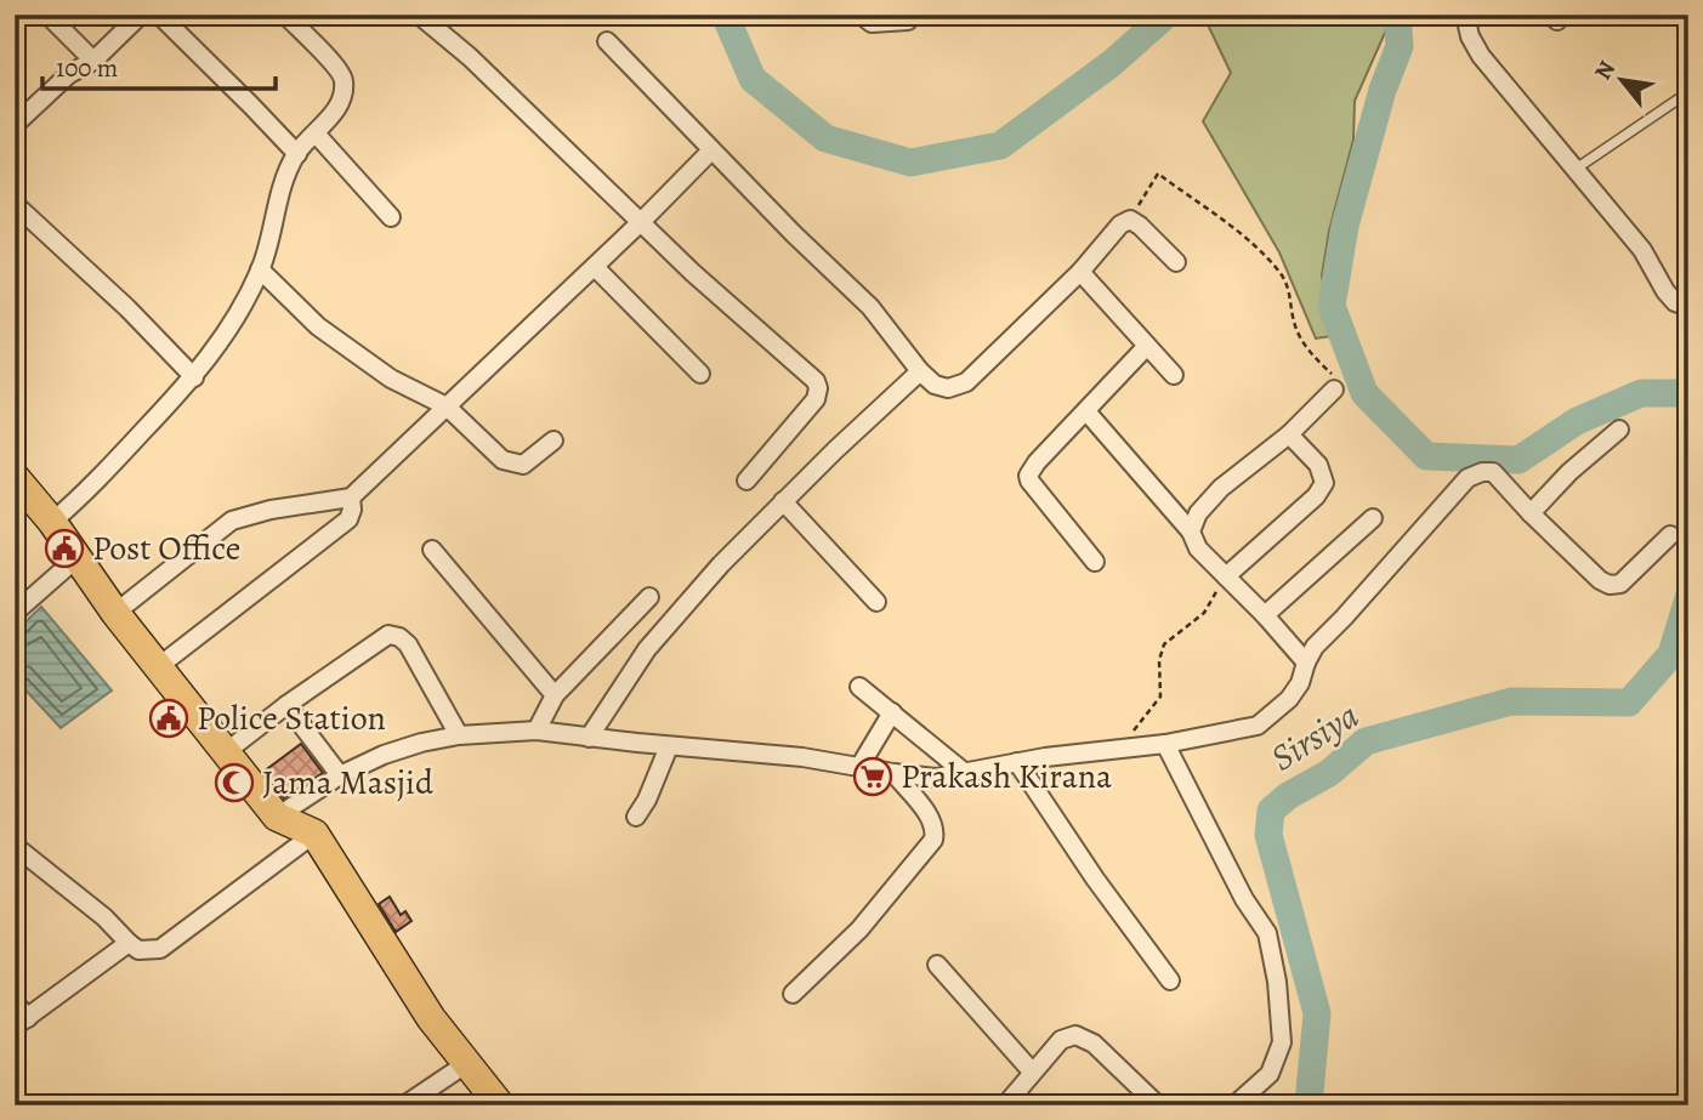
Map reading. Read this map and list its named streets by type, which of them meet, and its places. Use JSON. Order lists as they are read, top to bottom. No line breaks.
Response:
{"water":["Sirsiya"],"places":{"public building":["Post Office","Police Station"],"supermarket":["Prakash Kirana"],"mosque":["Jama Masjid"]},"scale_bar":"100 m","north":"top left"}
